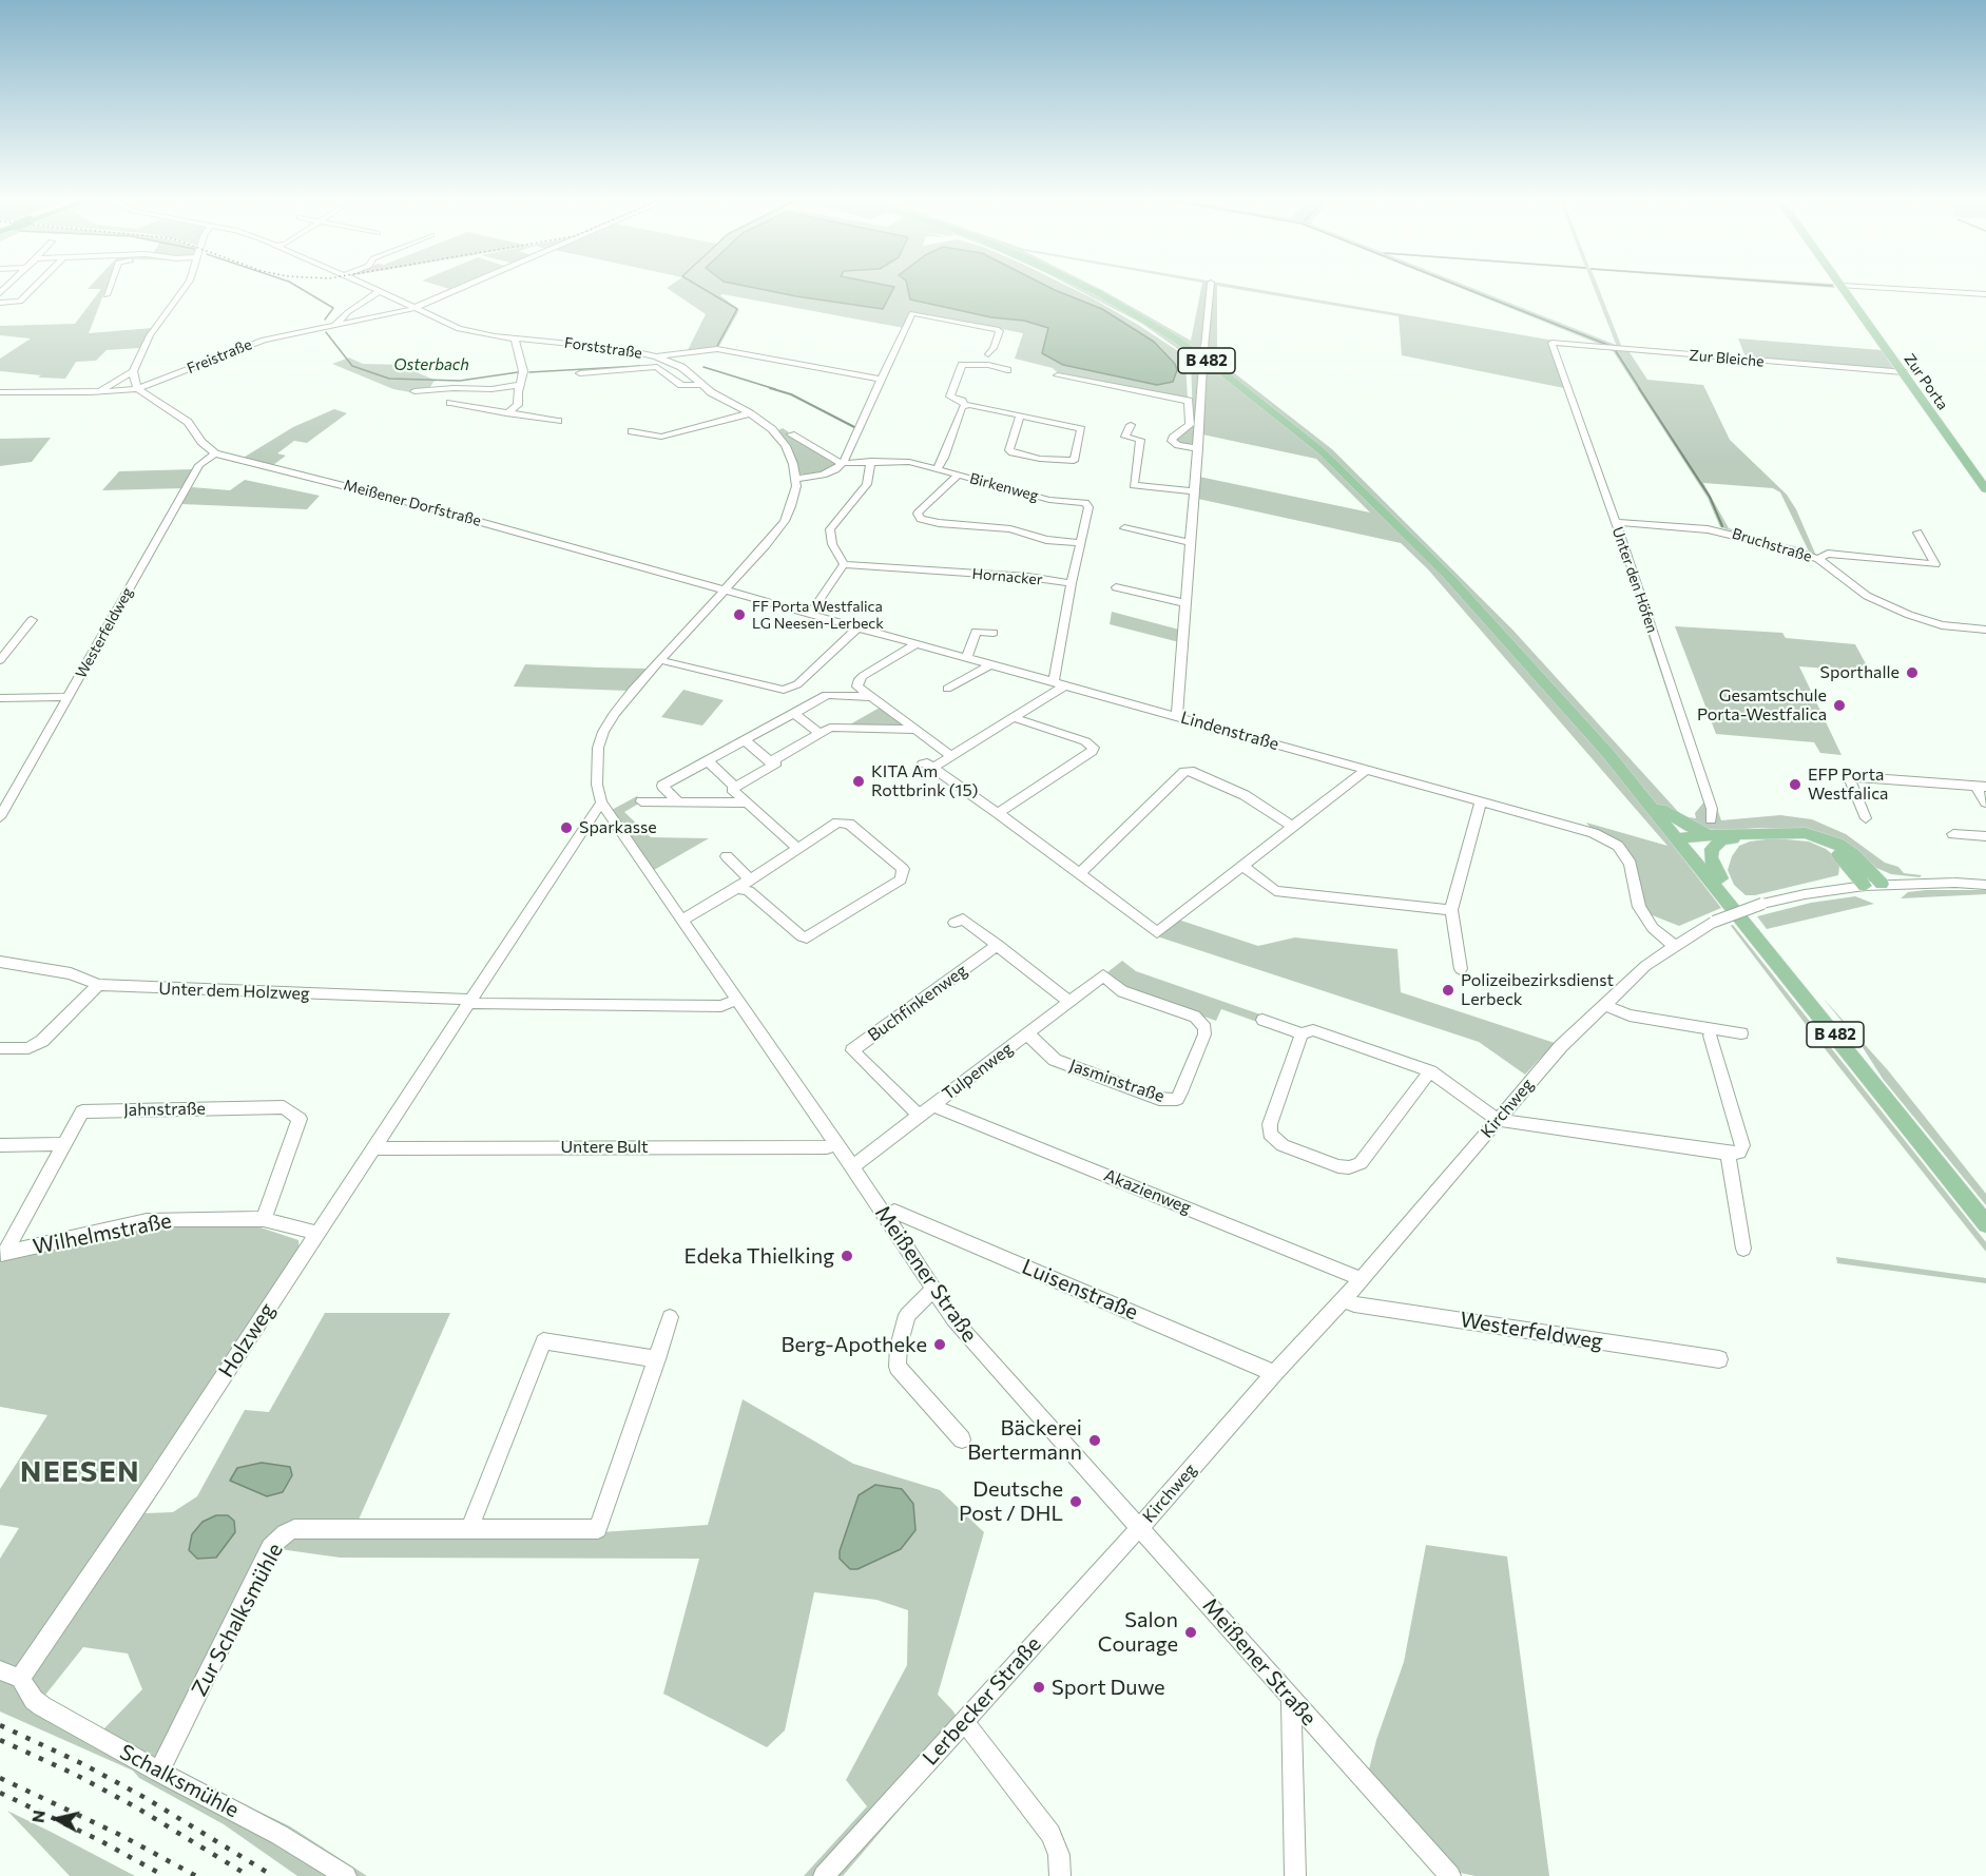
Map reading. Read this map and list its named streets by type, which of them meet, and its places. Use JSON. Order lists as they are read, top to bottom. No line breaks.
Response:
{"streets":{"main road":["B 482","Zur Porta"],"street":["Forststraße","Freistraße","Zur Bleiche","Birkenweg","Meißener Dorfstraße","Bruchstraße","Hornacker","Unter den Höfen","Westerfeldweg","Lindenstraße","Unter dem Holzweg","Buchfinkenweg","Tulpenweg","Jasminstraße","Kirchweg","Jahnstraße","Untere Bult","Akazienweg","Wilhelmstraße","Meißener Straße","Luisenstraße","Holzweg","Zur Schalksmühle","Lerbecker Straße","Schalksmühle"]},"crossings":[["Forststraße","Freistraße"],["Forststraße","Birkenweg"],["Zur Bleiche","Zur Porta"],["Zur Bleiche","Unter den Höfen"],["Birkenweg","Hornacker"],["Meißener Dorfstraße","Westerfeldweg"],["Meißener Dorfstraße","Lindenstraße"],["Bruchstraße","Unter den Höfen"],["Westerfeldweg","Kirchweg"],["Lindenstraße","Kirchweg"],["Unter dem Holzweg","Meißener Straße"],["Unter dem Holzweg","Holzweg"],["Buchfinkenweg","Tulpenweg"],["Tulpenweg","Jasminstraße"],["Tulpenweg","Akazienweg"],["Tulpenweg","Meißener Straße"],["Kirchweg","Akazienweg"],["Kirchweg","Meißener Straße"],["Kirchweg","Luisenstraße"],["Kirchweg","Lerbecker Straße"],["Jahnstraße","Wilhelmstraße"],["Untere Bult","Meißener Straße"],["Untere Bult","Holzweg"],["Wilhelmstraße","Holzweg"],["Meißener Straße","Luisenstraße"],["Meißener Straße","Lerbecker Straße"],["Holzweg","Schalksmühle"],["Zur Schalksmühle","Schalksmühle"]],"districts":["NEESEN"],"water":["Osterbach"],"places":["FF Porta Westfalica LG Neesen-Lerbeck","Sporthalle","Gesamtschule Porta-Westfalica","KITA Am Rottbrink (15)","EFP Porta Westfalica","Sparkasse","Polizeibezirksdienst Lerbeck","Edeka Thielking","Berg-Apotheke","Bäckerei Bertermann","Deutsche Post / DHL","Salon Courage","Sport Duwe"],"north":"left"}
